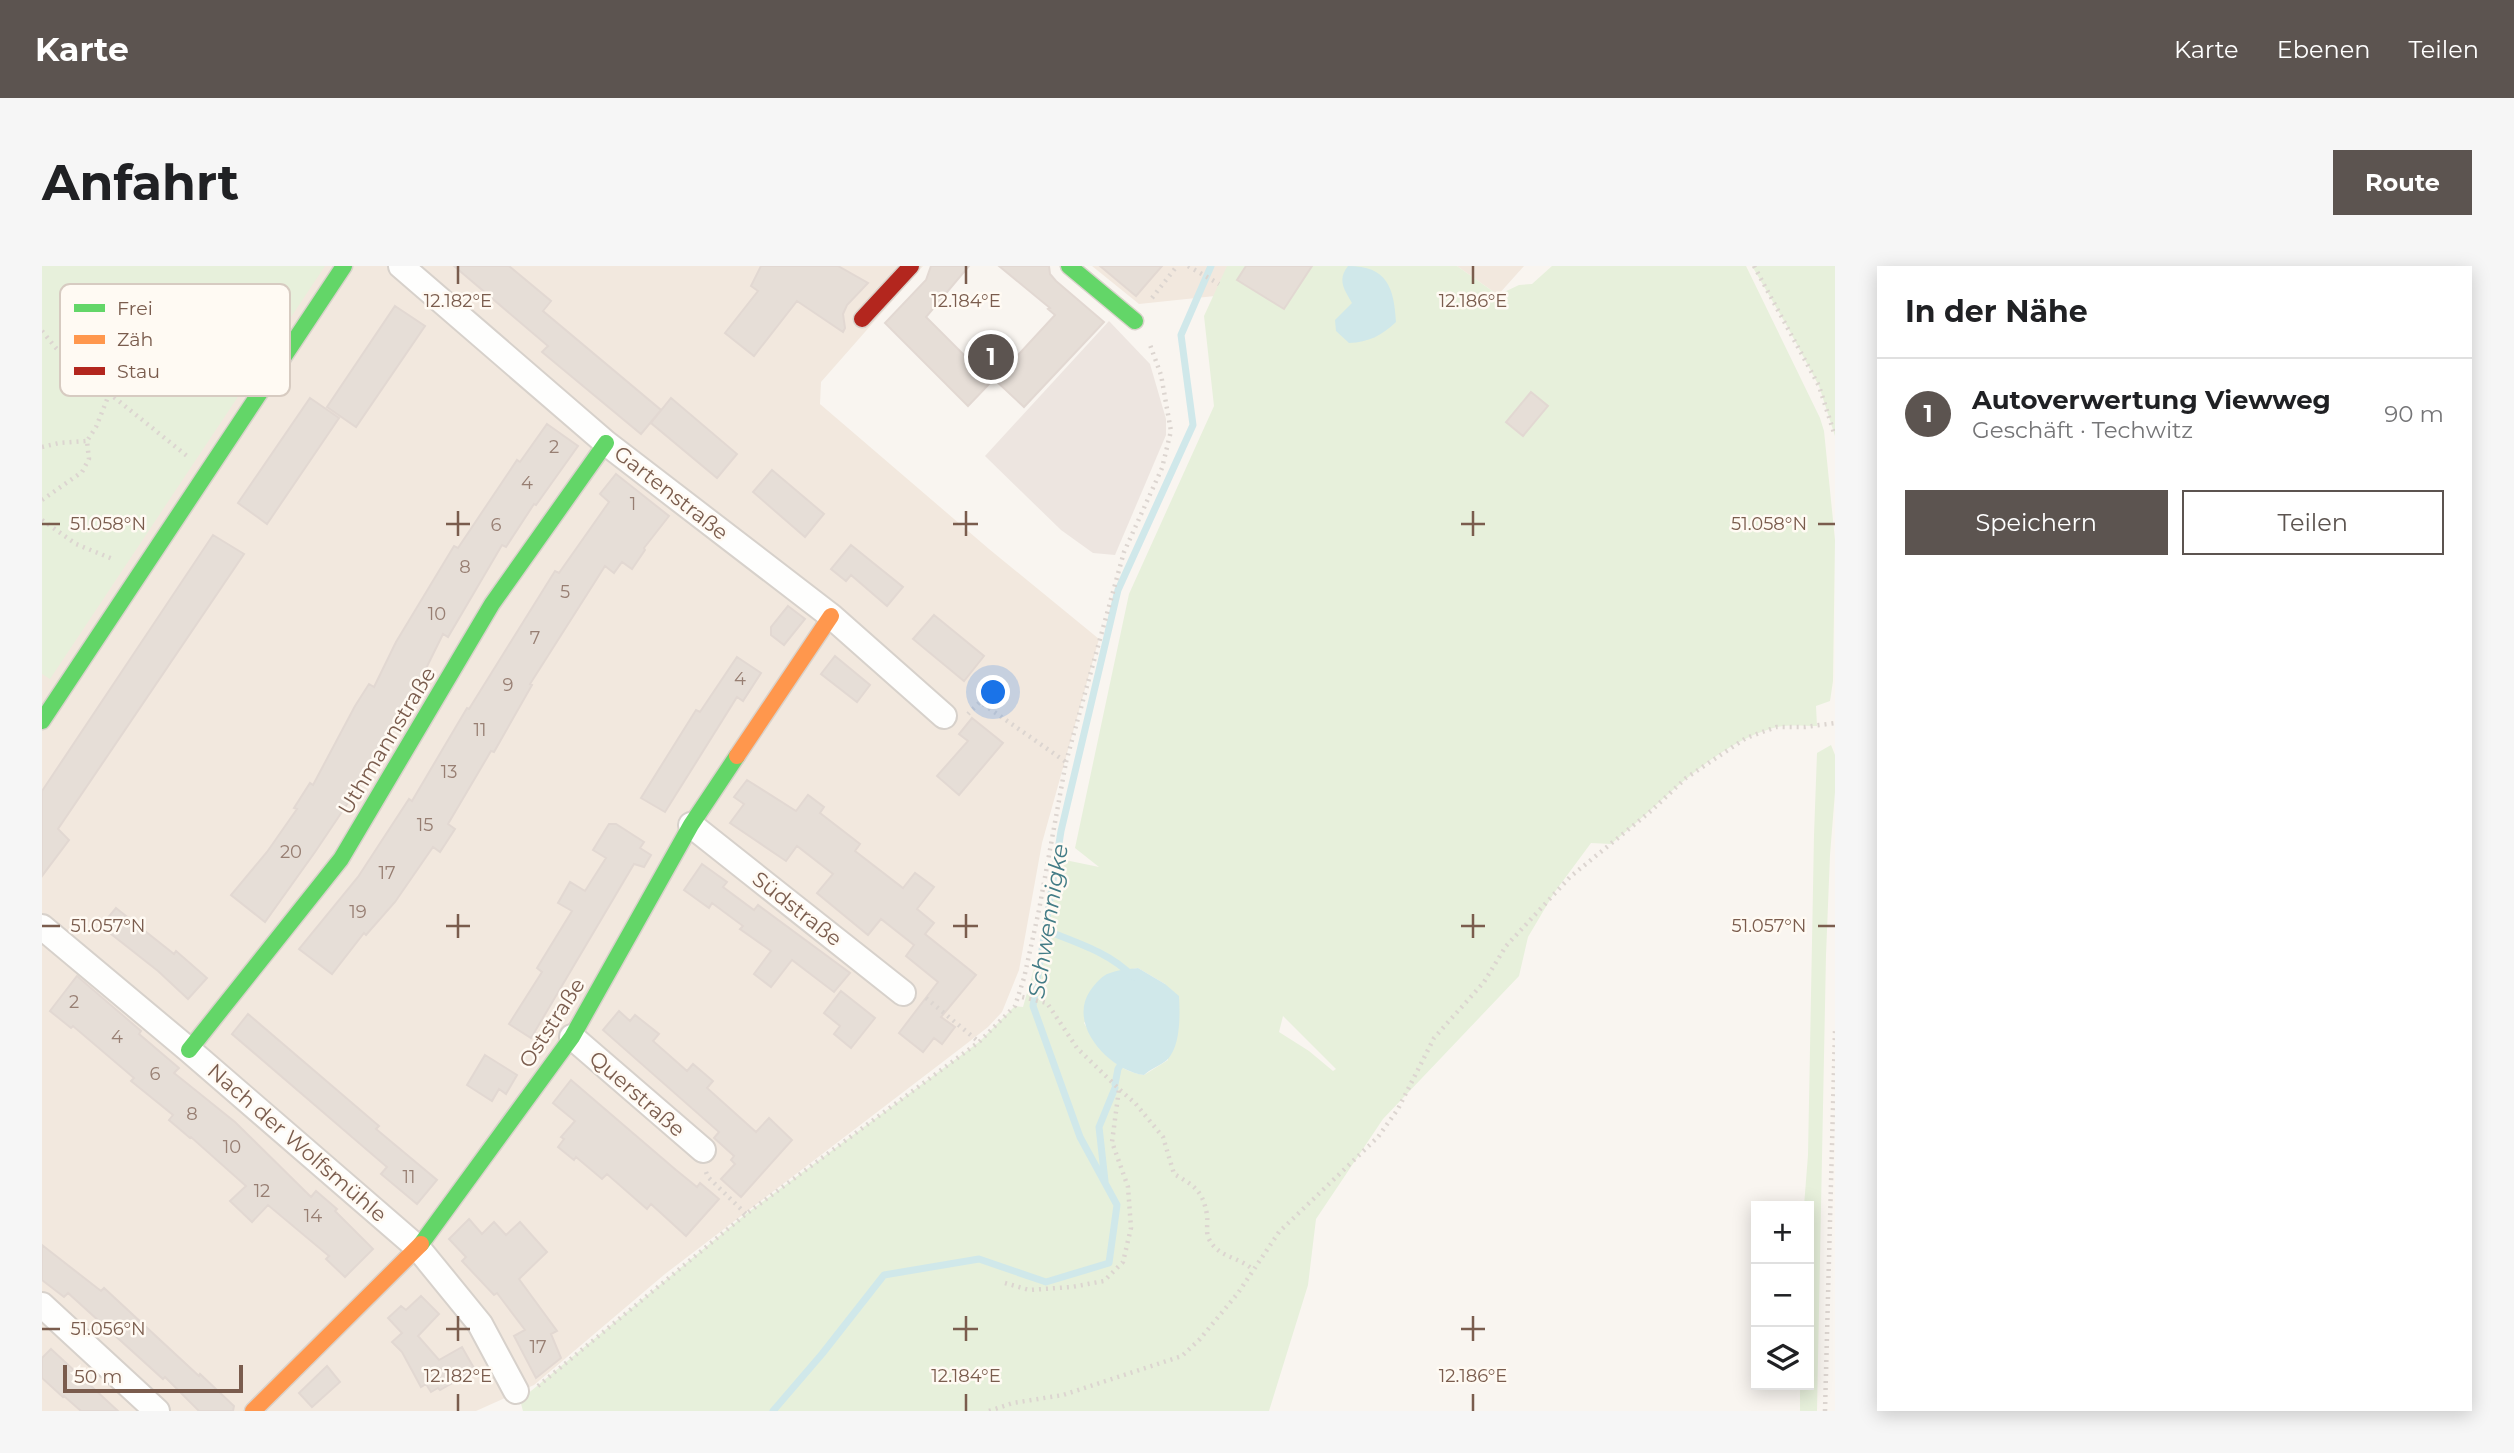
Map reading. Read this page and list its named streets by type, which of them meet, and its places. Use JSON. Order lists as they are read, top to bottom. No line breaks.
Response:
{"streets":{"street":["Gartenstraße","Uthmannstraße","Südstraße","Oststraße","Querstraße","Nach der Wolfsmühle"]},"crossings":[["Gartenstraße","Uthmannstraße"],["Gartenstraße","Oststraße"],["Uthmannstraße","Nach der Wolfsmühle"],["Südstraße","Oststraße"],["Oststraße","Querstraße"],["Oststraße","Nach der Wolfsmühle"]],"water":["Schwennigke"],"house_numbers":["2","4","1","6","8","5","10","7","4","9","11","13","15","20","17","19","2","4","6","8","10","11","12","14","17"],"legend":["Frei","Zäh","Stau"],"scale_bar":"50 m","page":{"header":"Karte","nav":["Karte","Ebenen","Teilen"],"buttons":["Route",["Speichern","Teilen"]],"title":"Anfahrt","heading":"In der Nähe","pins":"1","list":[{"mark":"1","name":"Autoverwertung Viewweg","note":"Geschäft · Techwitz","value":"90 m"}],"map_buttons":["+","−"],"scale":"50 m"},"coordinates":["12.182°E","12.184°E","12.186°E","51.058°N","51.057°N","51.056°N"]}
